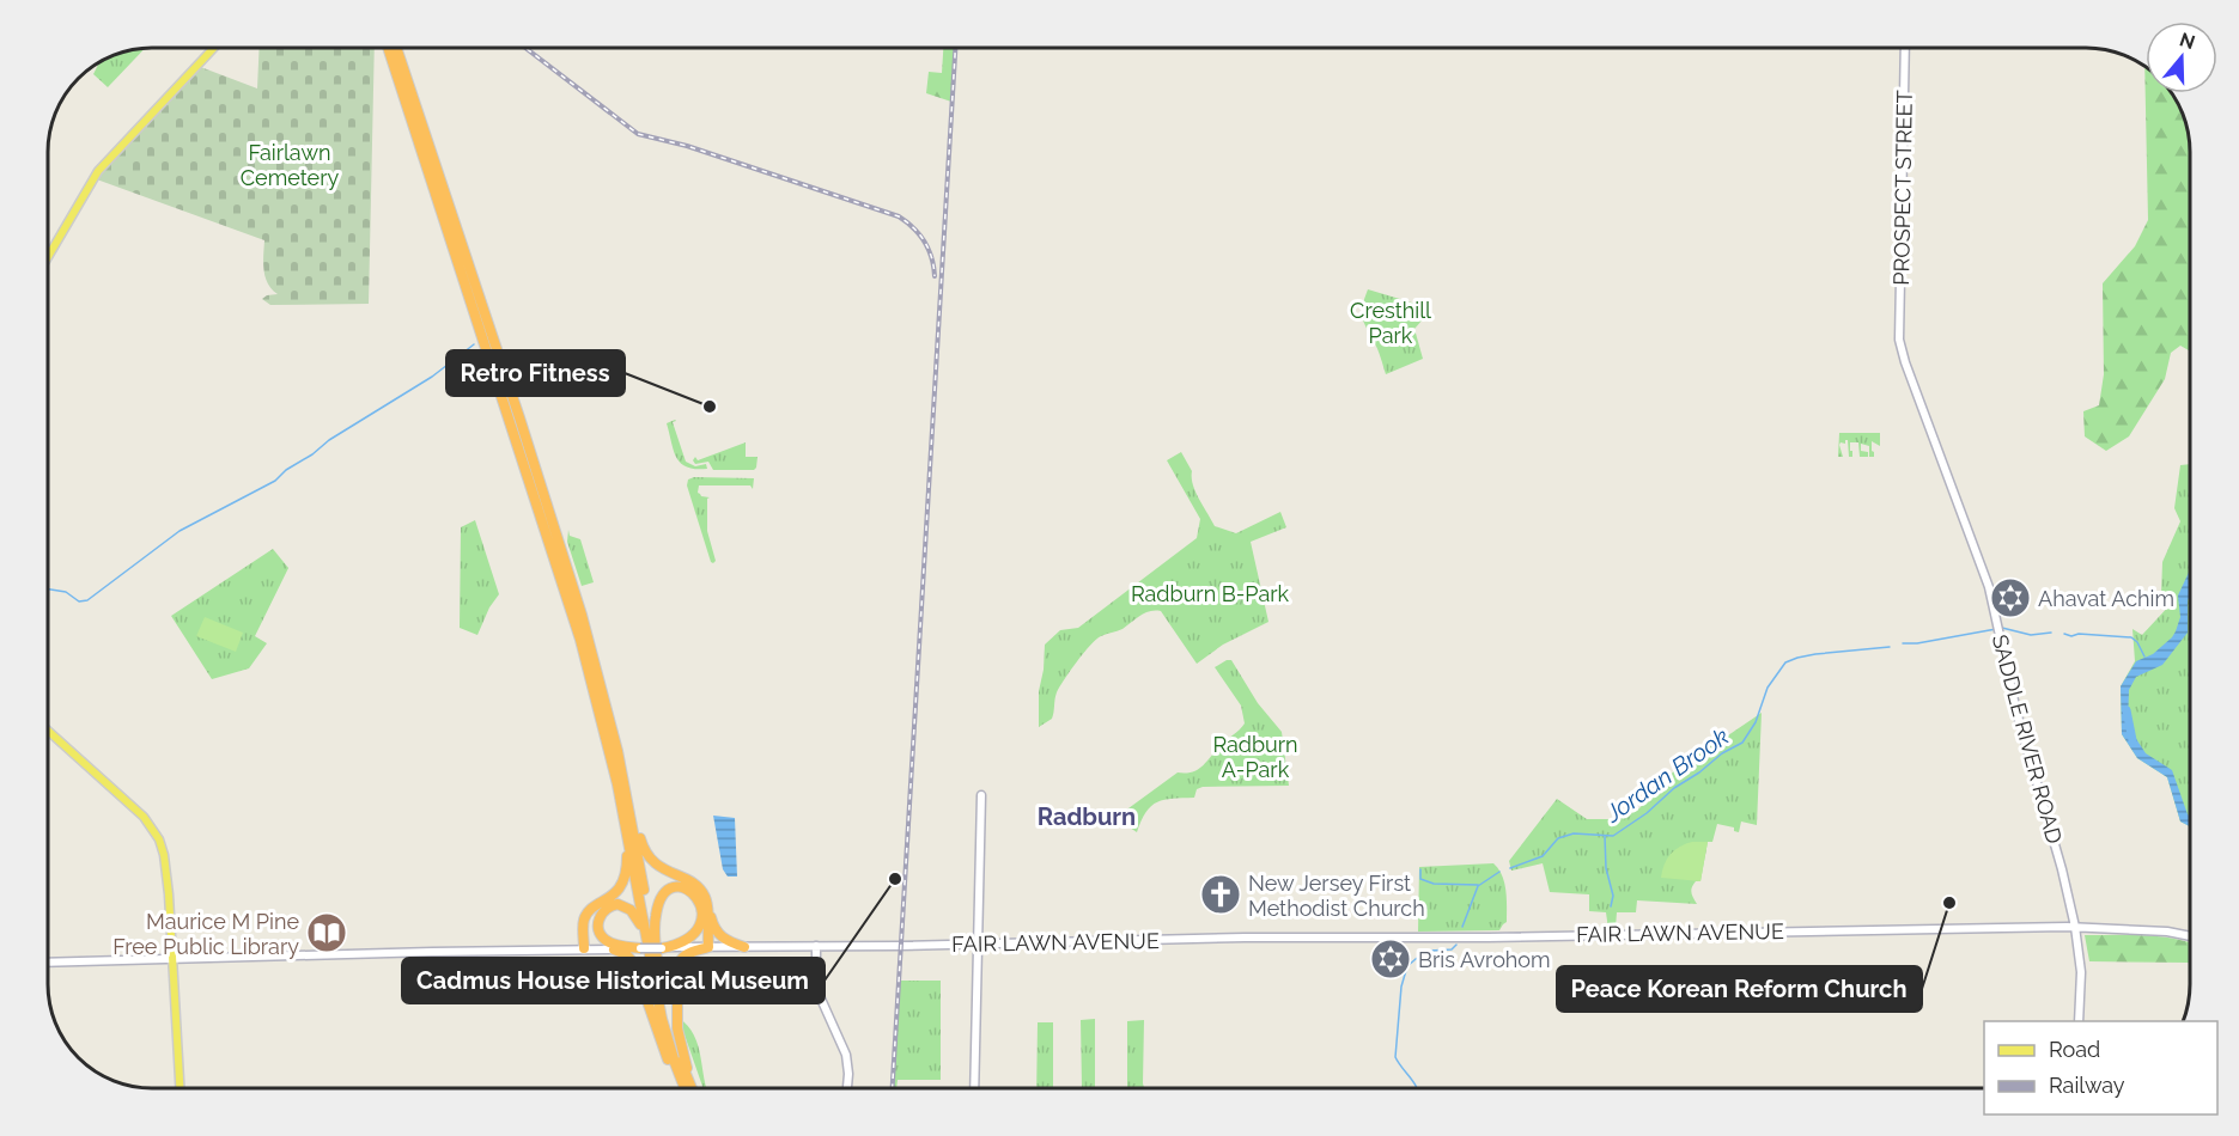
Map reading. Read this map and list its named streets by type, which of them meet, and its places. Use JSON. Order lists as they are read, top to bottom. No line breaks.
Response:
{"streets":{"main road":["PROSPECT STREET","SADDLE RIVER ROAD","FAIR LAWN AVENUE"]},"crossings":[["PROSPECT STREET","SADDLE RIVER ROAD"],["SADDLE RIVER ROAD","FAIR LAWN AVENUE"]],"districts":["Radburn"],"water":["Jordan Brook"],"parks":["Fairlawn Cemetery","Cresthill Park","Radburn B-Park","Radburn A-Park"],"places":{"other":["Retro Fitness","Cadmus House Historical Museum","Peace Korean Reform Church"],"synagogue":["Ahavat Achim","Bris Avrohom"],"church":["New Jersey First Methodist Church"],"library":["Maurice M Pine Free Public Library"]},"legend":["Road","Railway"],"north":"top"}
